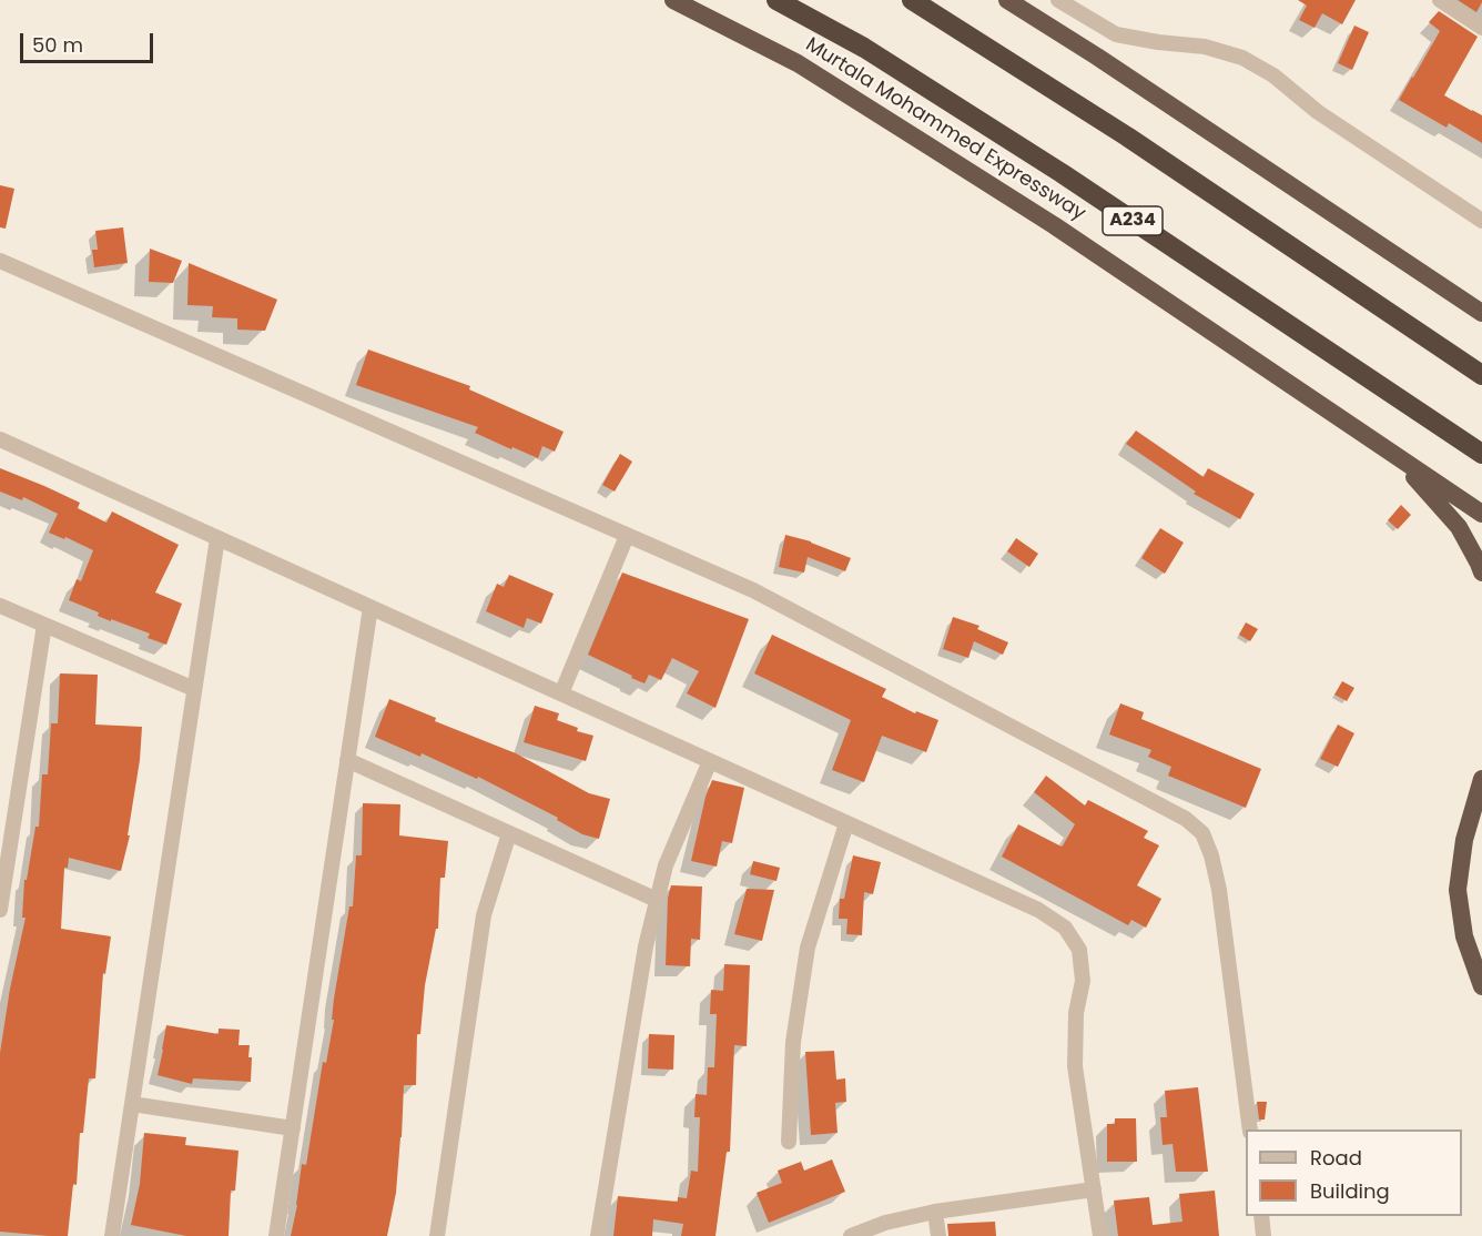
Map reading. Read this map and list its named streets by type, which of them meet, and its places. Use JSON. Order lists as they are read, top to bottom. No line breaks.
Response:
{"streets":{"highway":["Murtala Mohammed Expressway","A234"]},"legend":["Road","Building"],"scale_bar":"50 m"}
